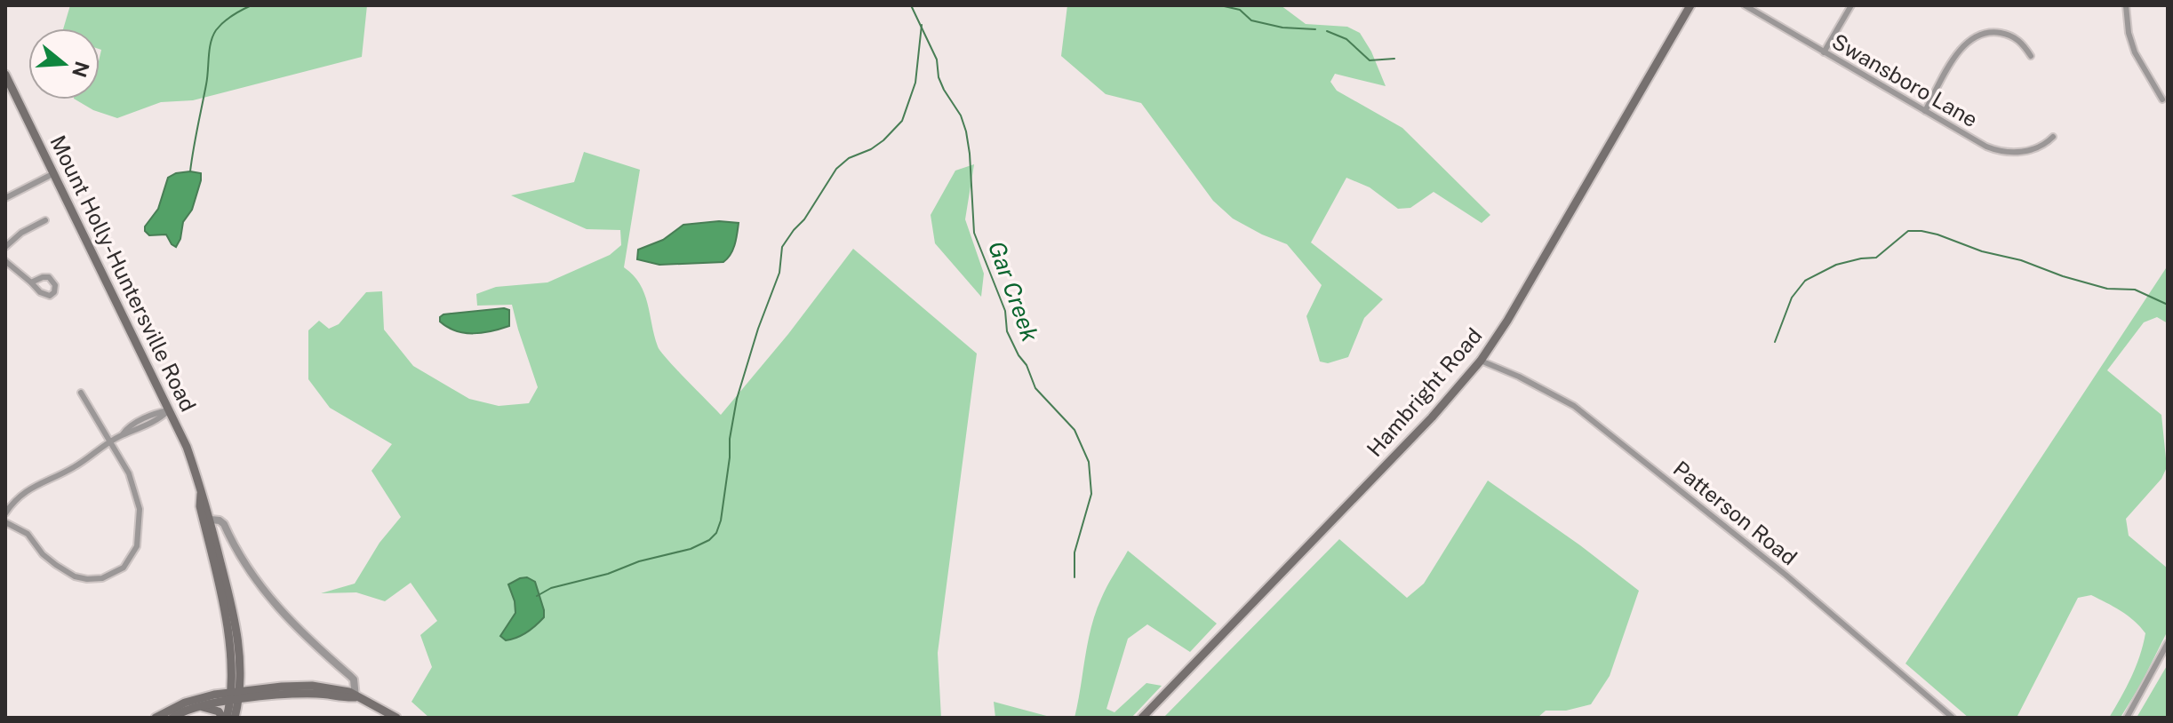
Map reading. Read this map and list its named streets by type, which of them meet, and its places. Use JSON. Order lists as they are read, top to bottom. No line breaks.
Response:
{"streets":{"main road":["Mount Holly-Huntersville Road","Hambright Road"],"street":["Swansboro Lane","Patterson Road"]},"crossings":[["Hambright Road","Patterson Road"]],"water":["Gar Creek"],"north":"right"}
